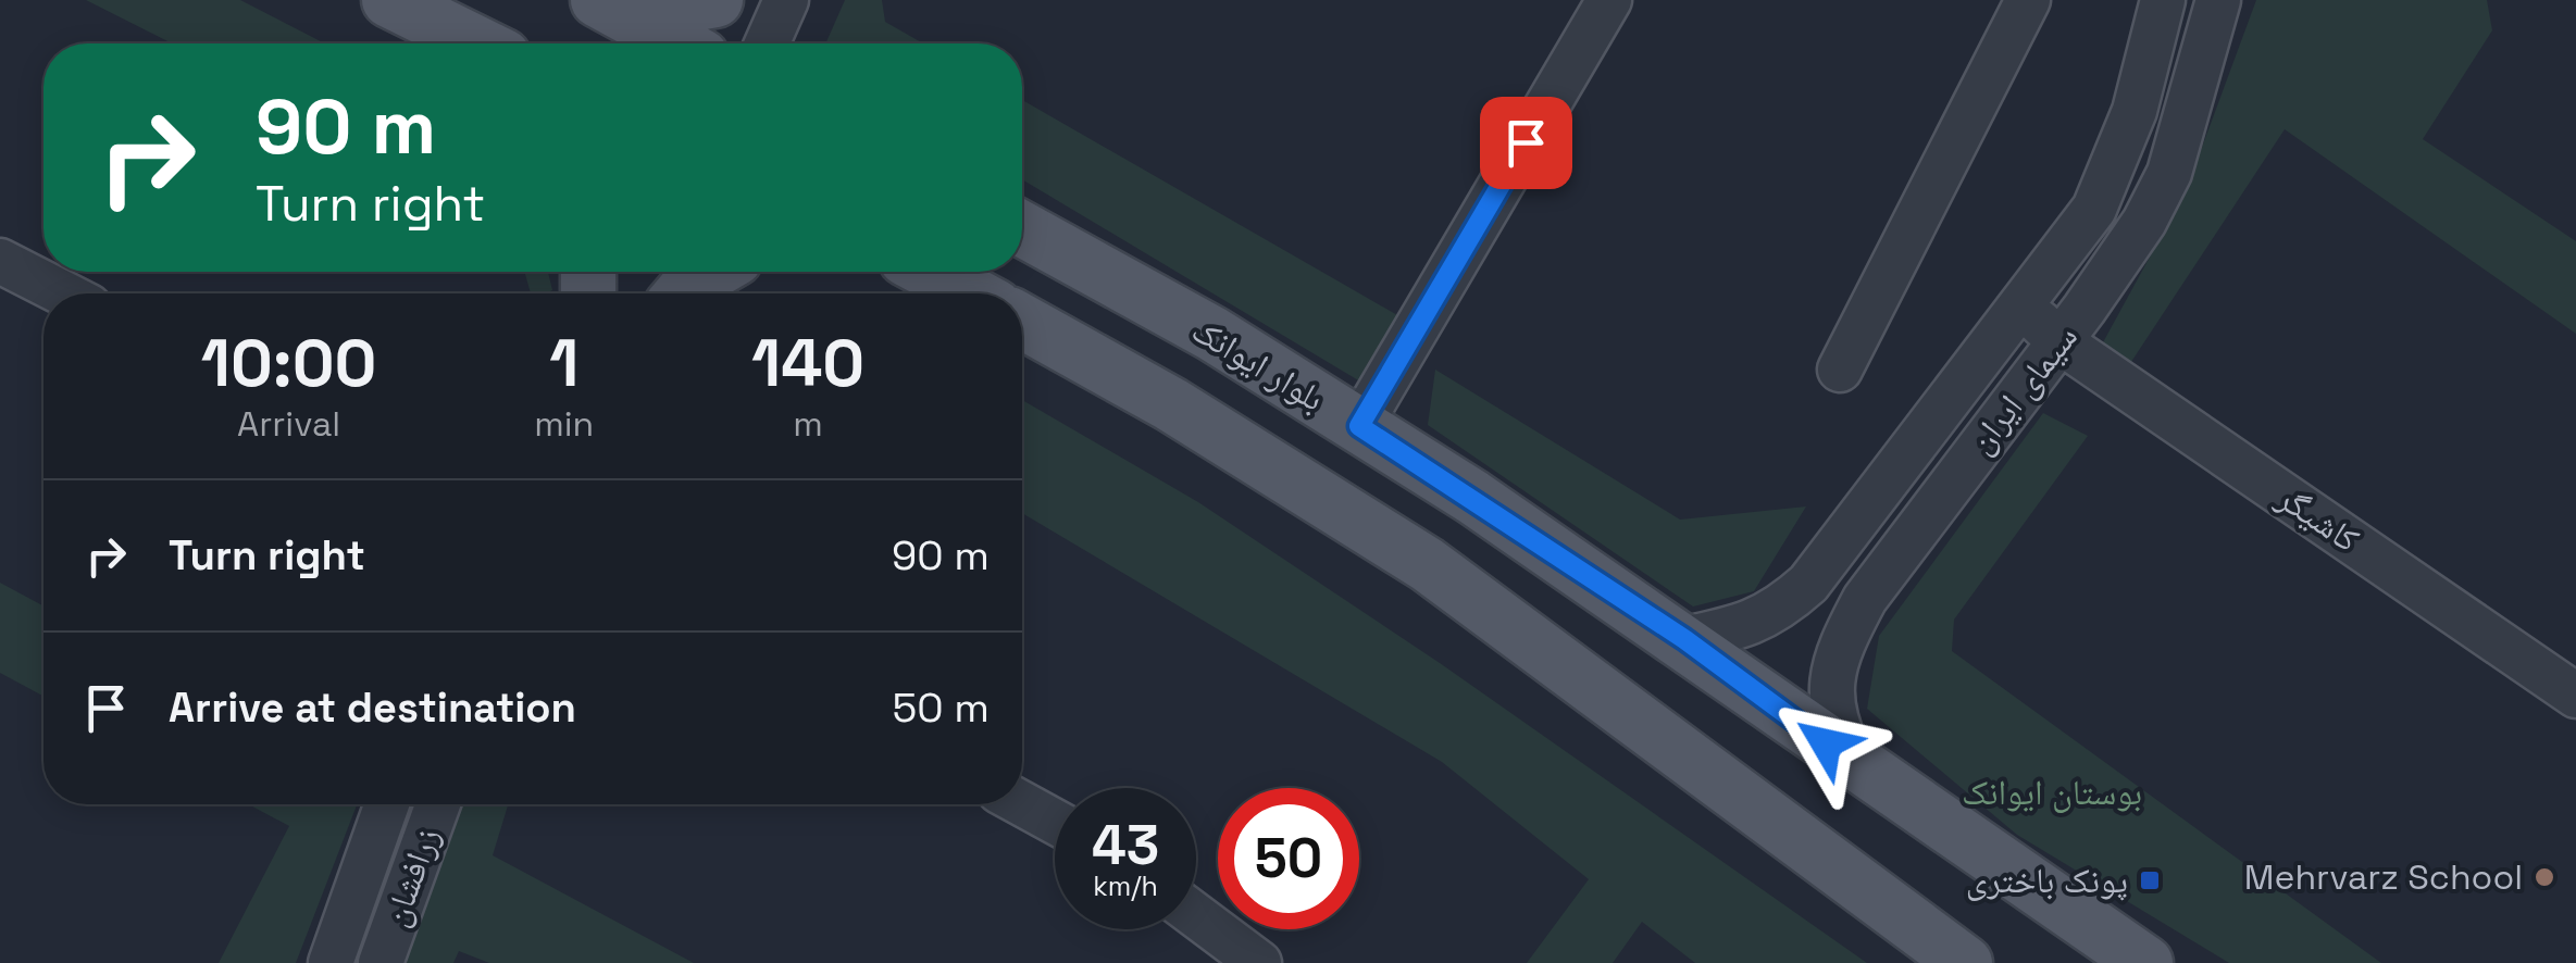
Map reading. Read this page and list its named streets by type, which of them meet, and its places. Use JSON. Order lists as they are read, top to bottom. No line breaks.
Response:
{"streets":{"main road":["بلوار ایوانک"],"street":["سیمای ایران","کاشیگر","زرافشان"]},"crossings":[["بلوار ایوانک","سیمای ایران"],["سیمای ایران","کاشیگر"]],"parks":["بوستان ایوانک"],"places":{"other":["Mehrvarz School"],"transit":["پونک باختری"]},"page":{"turn":["90 m","Turn right"],"eta":["10:00","Arrival","1","min","140","m"],"list":[{"name":"Turn right","value":"90 m"},{"name":"Arrive at destination","value":"50 m"}],"speed":"43 km/h","limit":"50"}}
